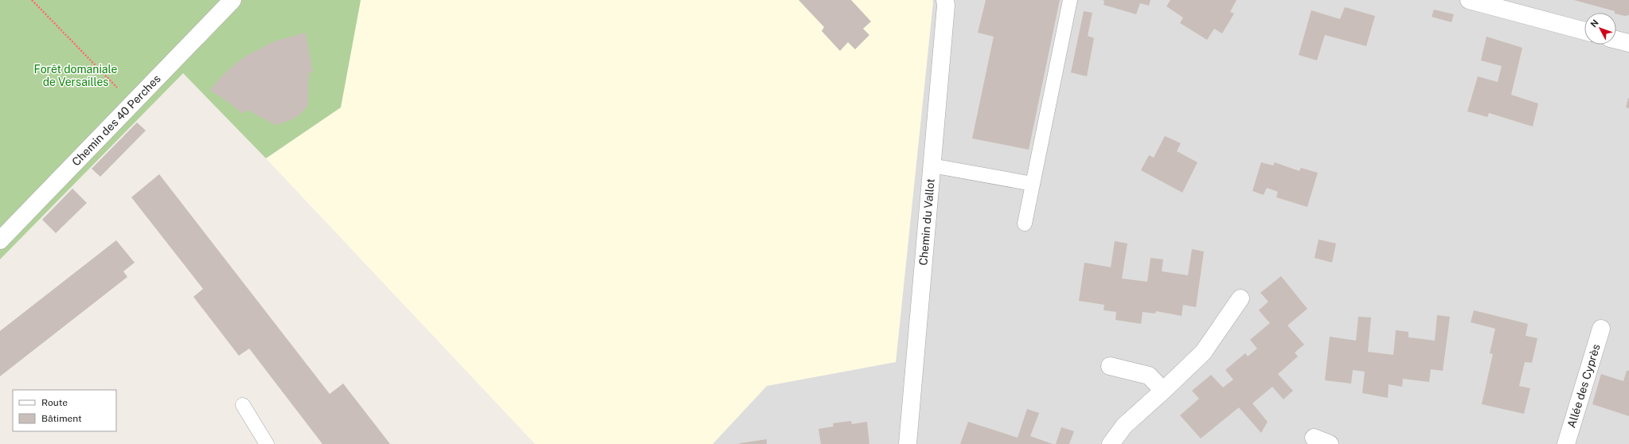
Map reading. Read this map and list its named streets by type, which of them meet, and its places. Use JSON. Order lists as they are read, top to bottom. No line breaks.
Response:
{"streets":{"street":["Chemin des 40 Perches","Chemin du Vallot","Allée des Cyprès"]},"parks":["Forêt domaniale de Versailles"],"legend":["Route","Bâtiment"],"north":"top left"}
